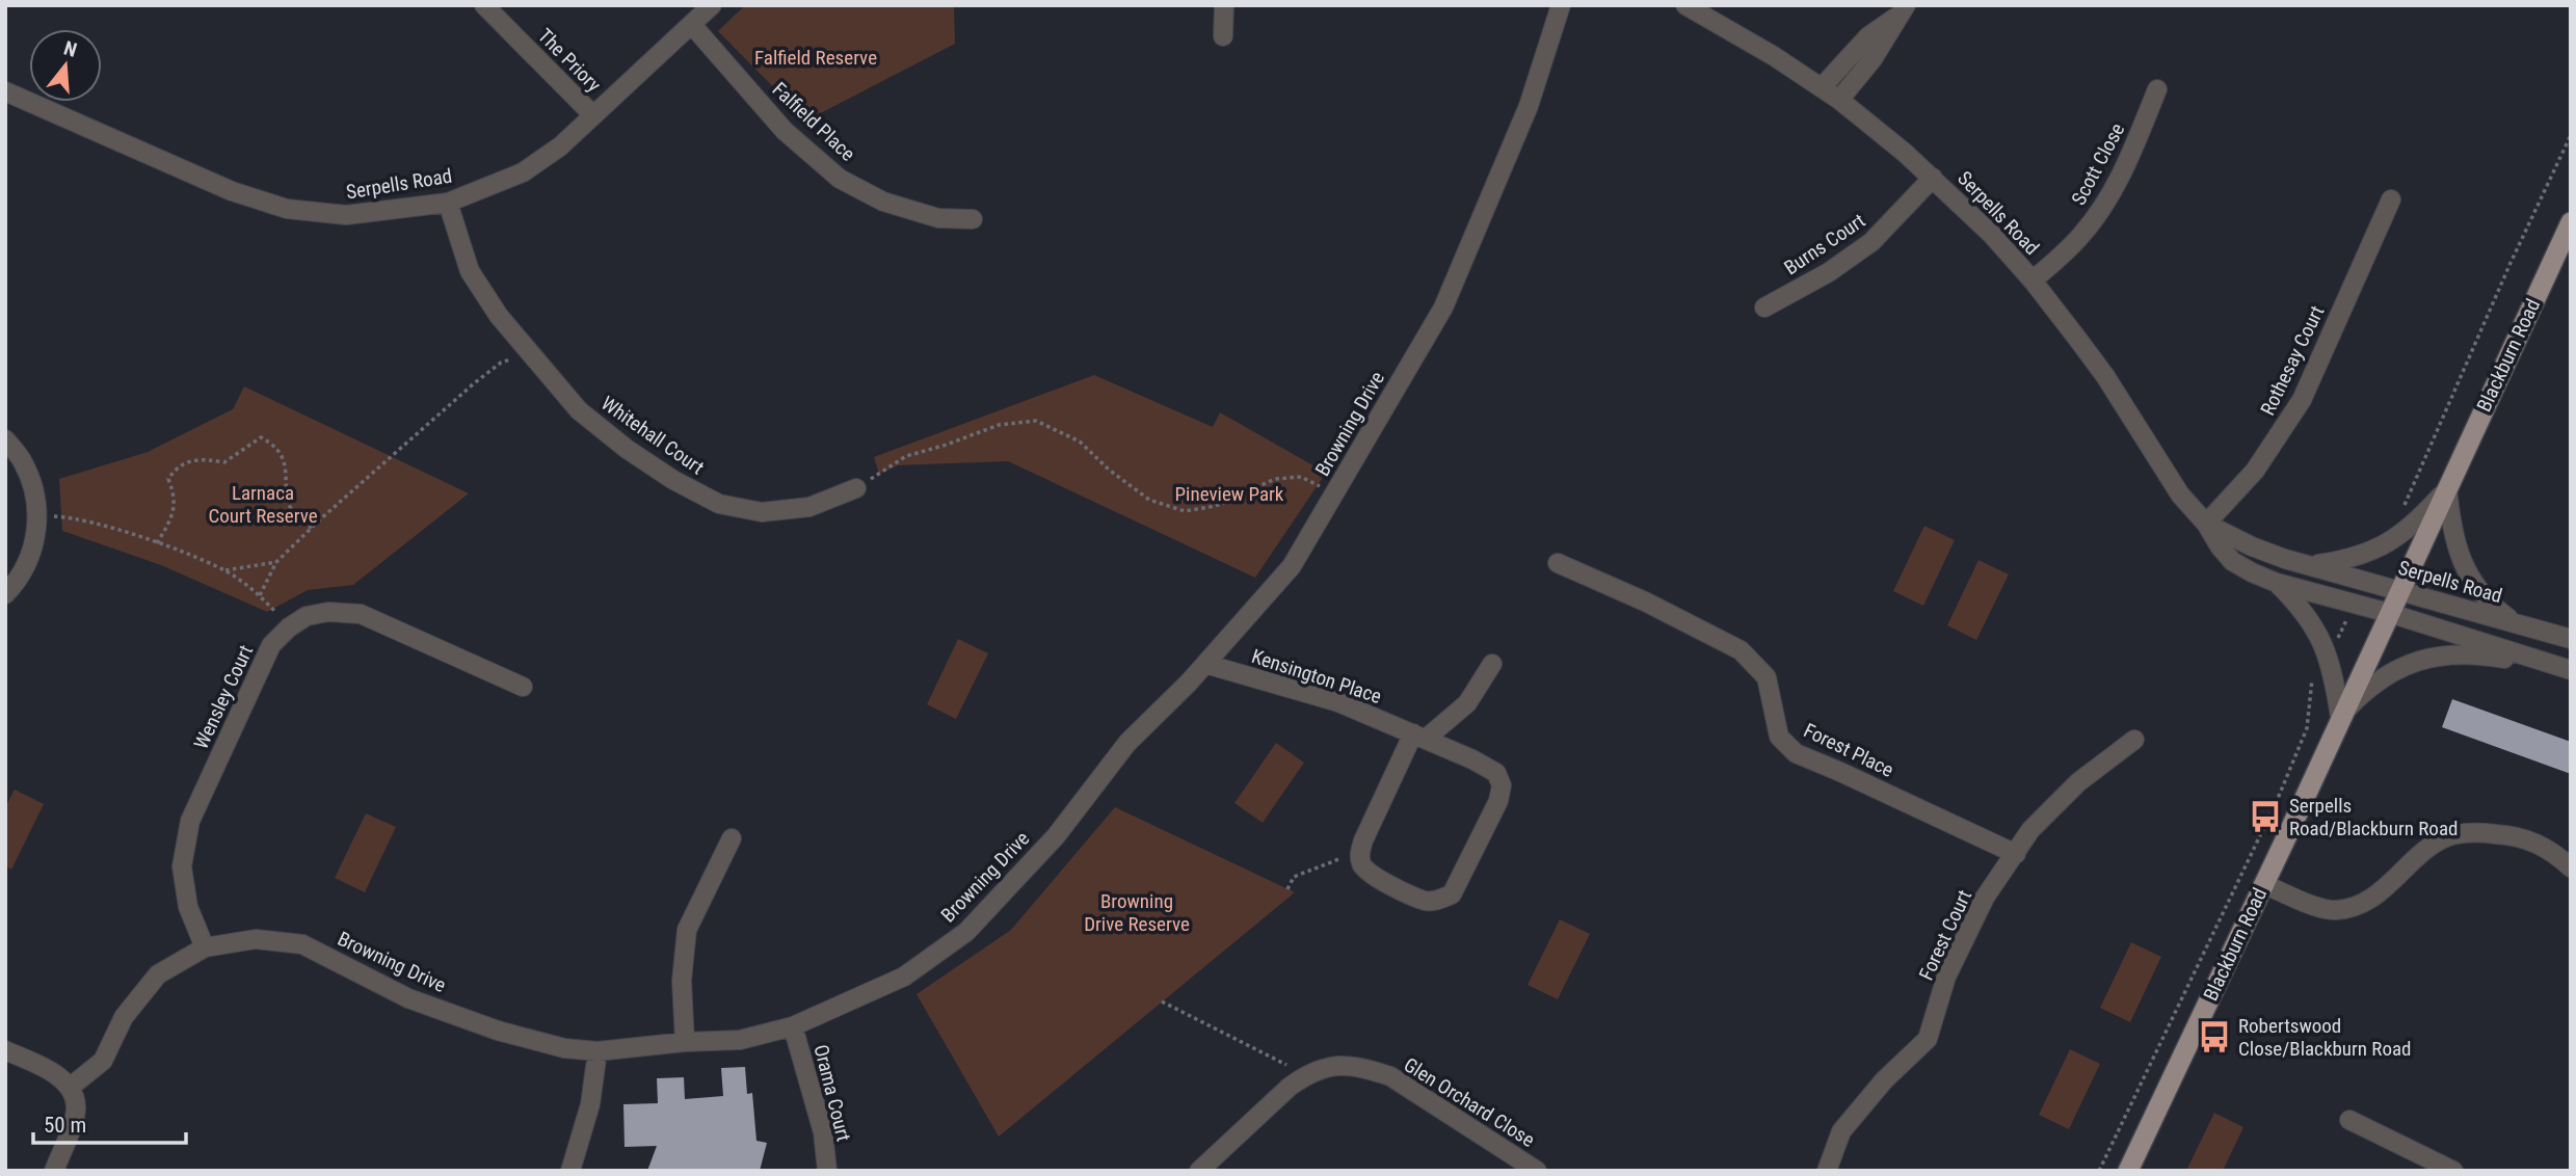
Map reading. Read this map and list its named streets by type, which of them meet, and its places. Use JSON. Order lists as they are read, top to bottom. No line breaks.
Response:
{"streets":{"main road":["Blackburn Road"],"street":["The Priory","Falfield Place","Scott Close","Serpells Road","Burns Court","Rothesay Court","Browning Drive","Whitehall Court","Kensington Place","Wensley Court","Forest Place","Forest Court","Orama Court","Glen Orchard Close"]},"crossings":[["The Priory","Serpells Road"],["Falfield Place","Serpells Road"],["Scott Close","Serpells Road"],["Serpells Road","Burns Court"],["Serpells Road","Blackburn Road"],["Serpells Road","Rothesay Court"],["Serpells Road","Whitehall Court"],["Browning Drive","Kensington Place"],["Browning Drive","Wensley Court"],["Browning Drive","Orama Court"],["Forest Place","Forest Court"]],"parks":["Falfield Reserve","Larnaca Court Reserve","Pineview Park","Browning Drive Reserve"],"places":{"bus stop":["Serpells Road/Blackburn Road","Robertswood Close/Blackburn Road"]},"scale_bar":"50 m","north":"top"}
